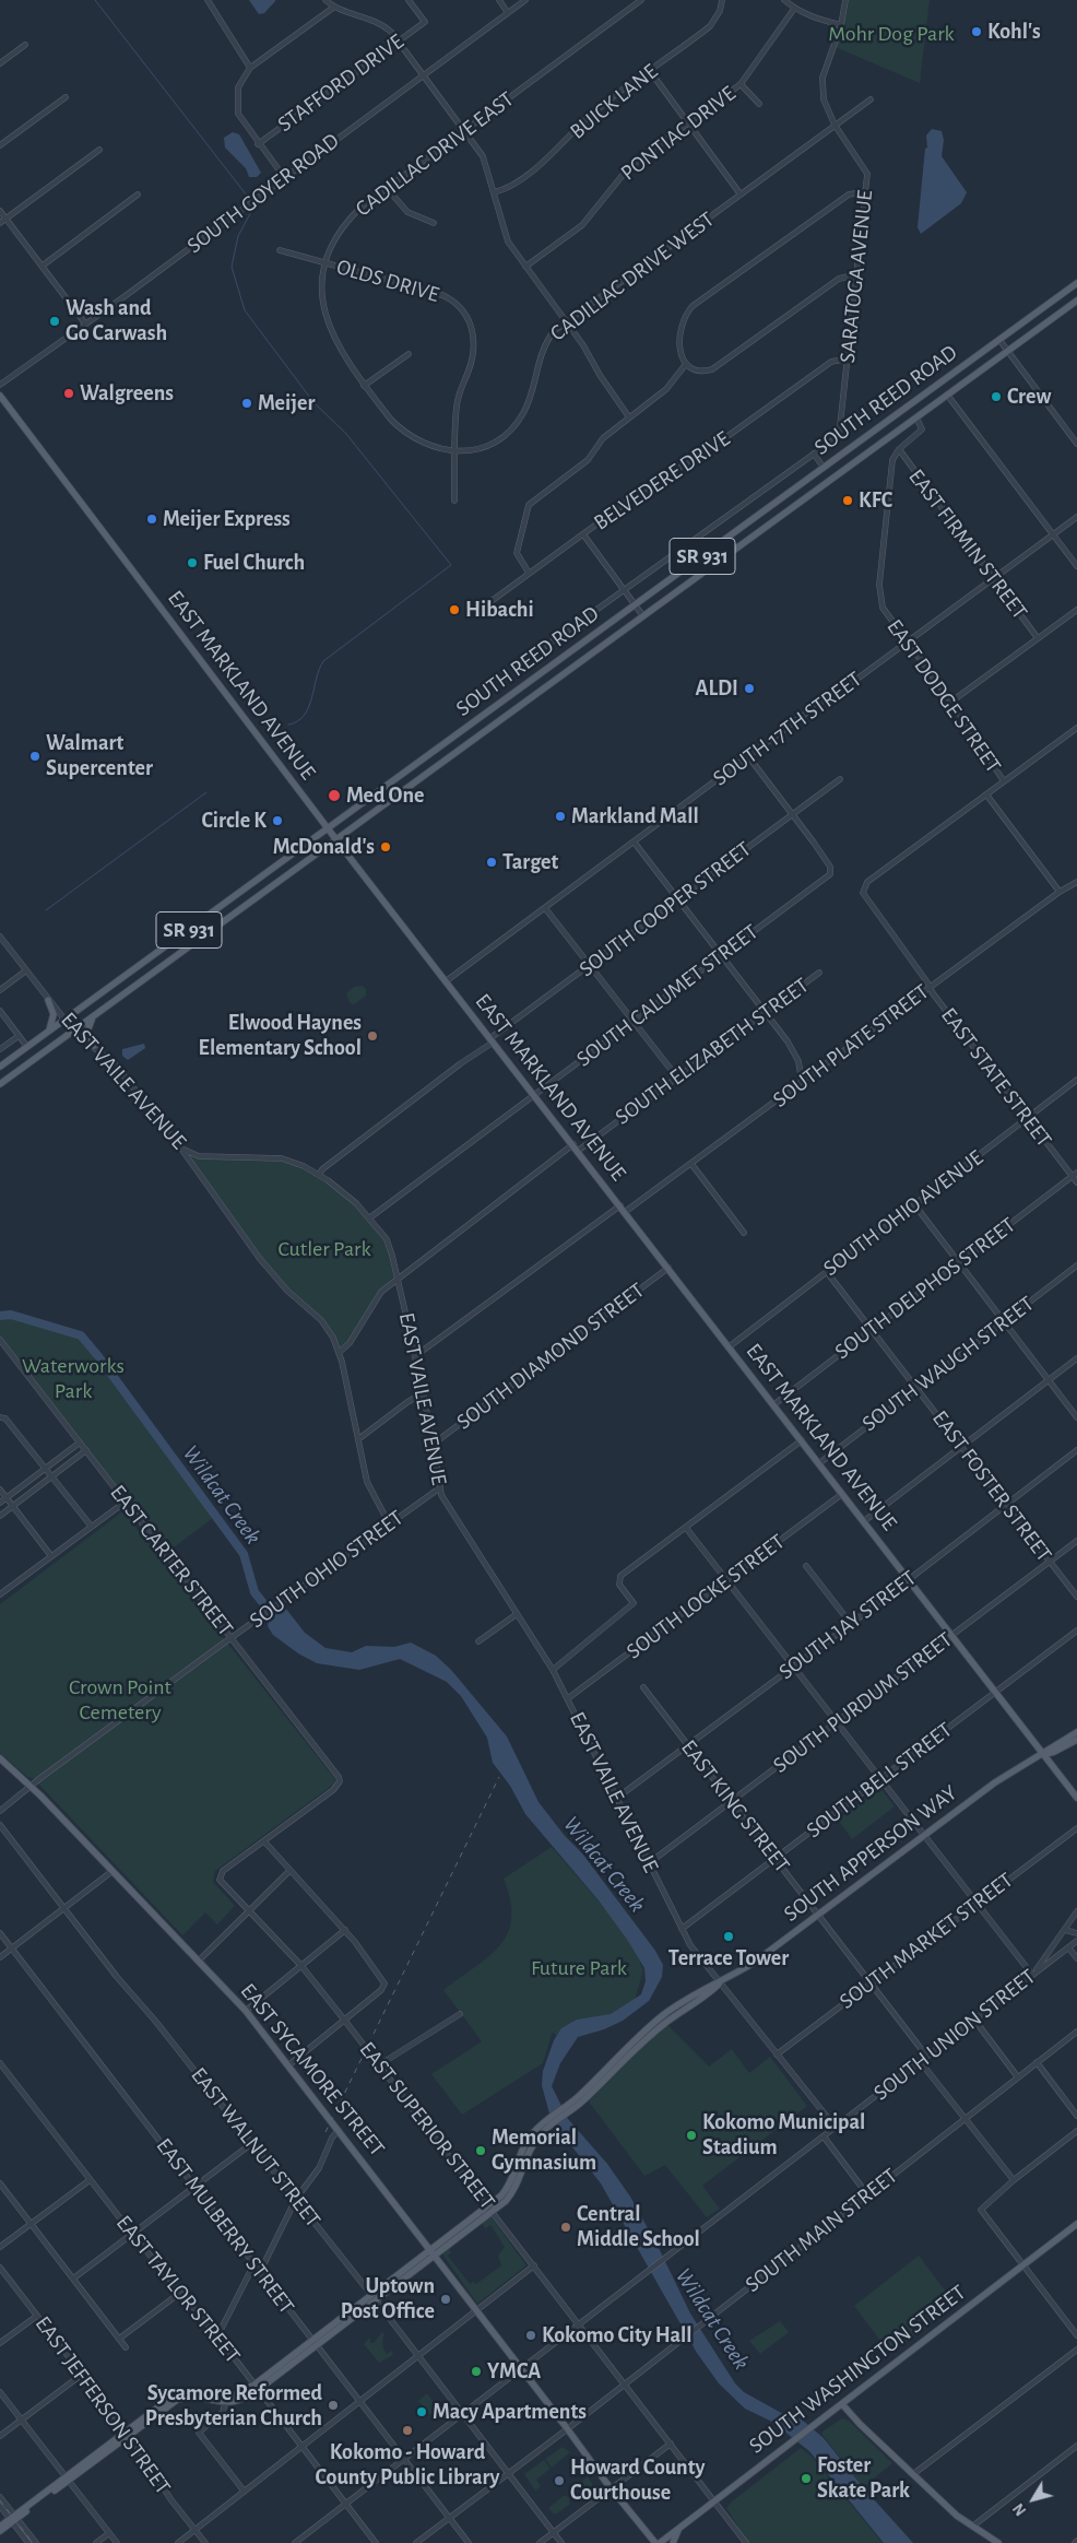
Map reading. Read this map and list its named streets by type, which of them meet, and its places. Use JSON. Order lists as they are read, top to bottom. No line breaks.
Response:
{"streets":{"main road":["SOUTH REED ROAD","SR 931","EAST MARKLAND AVENUE","SOUTH APPERSON WAY","EAST SYCAMORE STREET","SOUTH WASHINGTON STREET"],"street":["STAFFORD DRIVE","BUICK LANE","PONTIAC DRIVE","CADILLAC DRIVE EAST","SOUTH GOYER ROAD","CADILLAC DRIVE WEST","SARATOGA AVENUE","OLDS DRIVE","BELVEDERE DRIVE","EAST FIRMIN STREET","EAST DODGE STREET","SOUTH 17TH STREET","SOUTH COOPER STREET","SOUTH CALUMET STREET","SOUTH PLATE STREET","SOUTH ELIZABETH STREET","EAST STATE STREET","EAST VAILE AVENUE","SOUTH OHIO AVENUE","SOUTH DELPHOS STREET","SOUTH DIAMOND STREET","SOUTH WAUGH STREET","EAST FOSTER STREET","EAST CARTER STREET","SOUTH OHIO STREET","SOUTH LOCKE STREET","SOUTH JAY STREET","SOUTH PURDUM STREET","SOUTH BELL STREET","EAST KING STREET","SOUTH MARKET STREET","SOUTH UNION STREET","EAST SUPERIOR STREET","EAST WALNUT STREET","EAST MULBERRY STREET","SOUTH MAIN STREET","EAST TAYLOR STREET","EAST JEFFERSON STREET"]},"crossings":[["CADILLAC DRIVE EAST","CADILLAC DRIVE WEST"],["CADILLAC DRIVE EAST","OLDS DRIVE"],["CADILLAC DRIVE WEST","SARATOGA AVENUE"],["CADILLAC DRIVE WEST","OLDS DRIVE"],["SARATOGA AVENUE","BELVEDERE DRIVE"],["SOUTH REED ROAD","EAST MARKLAND AVENUE"],["SOUTH REED ROAD","EAST VAILE AVENUE"],["EAST FIRMIN STREET","EAST DODGE STREET"],["EAST FIRMIN STREET","SOUTH 17TH STREET"],["EAST MARKLAND AVENUE","SOUTH 17TH STREET"],["EAST MARKLAND AVENUE","SOUTH COOPER STREET"],["EAST MARKLAND AVENUE","SOUTH CALUMET STREET"],["EAST MARKLAND AVENUE","SOUTH PLATE STREET"],["EAST MARKLAND AVENUE","SOUTH ELIZABETH STREET"],["EAST MARKLAND AVENUE","SOUTH OHIO AVENUE"],["EAST MARKLAND AVENUE","SOUTH DELPHOS STREET"],["EAST MARKLAND AVENUE","SOUTH DIAMOND STREET"],["EAST MARKLAND AVENUE","SOUTH WAUGH STREET"],["EAST MARKLAND AVENUE","SOUTH LOCKE STREET"],["EAST MARKLAND AVENUE","SOUTH JAY STREET"],["EAST MARKLAND AVENUE","SOUTH PURDUM STREET"],["EAST MARKLAND AVENUE","SOUTH BELL STREET"],["EAST MARKLAND AVENUE","SOUTH APPERSON WAY"],["EAST DODGE STREET","SOUTH 17TH STREET"],["SOUTH COOPER STREET","SOUTH CALUMET STREET"],["SOUTH COOPER STREET","EAST VAILE AVENUE"],["SOUTH CALUMET STREET","EAST VAILE AVENUE"],["SOUTH PLATE STREET","EAST STATE STREET"],["EAST STATE STREET","SOUTH OHIO AVENUE"],["EAST STATE STREET","SOUTH DELPHOS STREET"],["EAST VAILE AVENUE","SOUTH DIAMOND STREET"],["EAST VAILE AVENUE","SOUTH OHIO STREET"],["EAST VAILE AVENUE","SOUTH LOCKE STREET"],["EAST VAILE AVENUE","SOUTH JAY STREET"],["EAST VAILE AVENUE","SOUTH PURDUM STREET"],["EAST VAILE AVENUE","SOUTH BELL STREET"],["EAST VAILE AVENUE","SOUTH APPERSON WAY"],["EAST VAILE AVENUE","SOUTH MARKET STREET"],["EAST VAILE AVENUE","SOUTH UNION STREET"],["SOUTH OHIO AVENUE","EAST FOSTER STREET"],["SOUTH DELPHOS STREET","EAST FOSTER STREET"],["SOUTH WAUGH STREET","EAST FOSTER STREET"],["EAST FOSTER STREET","SOUTH JAY STREET"],["EAST FOSTER STREET","SOUTH PURDUM STREET"],["EAST CARTER STREET","SOUTH OHIO STREET"],["EAST CARTER STREET","EAST SUPERIOR STREET"],["SOUTH OHIO STREET","EAST SYCAMORE STREET"],["SOUTH JAY STREET","EAST KING STREET"],["SOUTH PURDUM STREET","EAST KING STREET"],["SOUTH BELL STREET","EAST KING STREET"],["EAST KING STREET","SOUTH APPERSON WAY"],["EAST KING STREET","SOUTH MARKET STREET"],["EAST KING STREET","SOUTH UNION STREET"],["SOUTH APPERSON WAY","EAST SYCAMORE STREET"],["SOUTH APPERSON WAY","EAST SUPERIOR STREET"],["SOUTH APPERSON WAY","EAST WALNUT STREET"],["SOUTH APPERSON WAY","EAST MULBERRY STREET"],["SOUTH APPERSON WAY","EAST TAYLOR STREET"],["SOUTH UNION STREET","EAST SYCAMORE STREET"],["SOUTH UNION STREET","EAST SUPERIOR STREET"],["SOUTH UNION STREET","EAST WALNUT STREET"],["SOUTH UNION STREET","EAST MULBERRY STREET"],["SOUTH UNION STREET","EAST TAYLOR STREET"],["EAST SYCAMORE STREET","SOUTH MAIN STREET"],["EAST SUPERIOR STREET","SOUTH MAIN STREET"],["EAST SUPERIOR STREET","SOUTH WASHINGTON STREET"],["EAST WALNUT STREET","SOUTH MAIN STREET"],["EAST MULBERRY STREET","SOUTH MAIN STREET"]],"water":["Wildcat Creek"],"parks":["Mohr Dog Park","Cutler Park","Waterworks Park","Crown Point Cemetery","Future Park"],"places":["Kohl's","Wash and Go Carwash","Walgreens","Crew","Meijer","KFC","Meijer Express","Fuel Church","Hibachi","ALDI","Walmart Supercenter","Med One","Markland Mall","Circle K","McDonald's","Target","Elwood Haynes Elementary School","Terrace Tower","Kokomo Municipal Stadium","Memorial Gymnasium","Central Middle School","Uptown Post Office","Kokomo City Hall","YMCA","Sycamore Reformed Presbyterian Church","Macy Apartments","Kokomo - Howard County Public Library","Foster Skate Park","Howard County Courthouse"],"north":"bottom left"}
